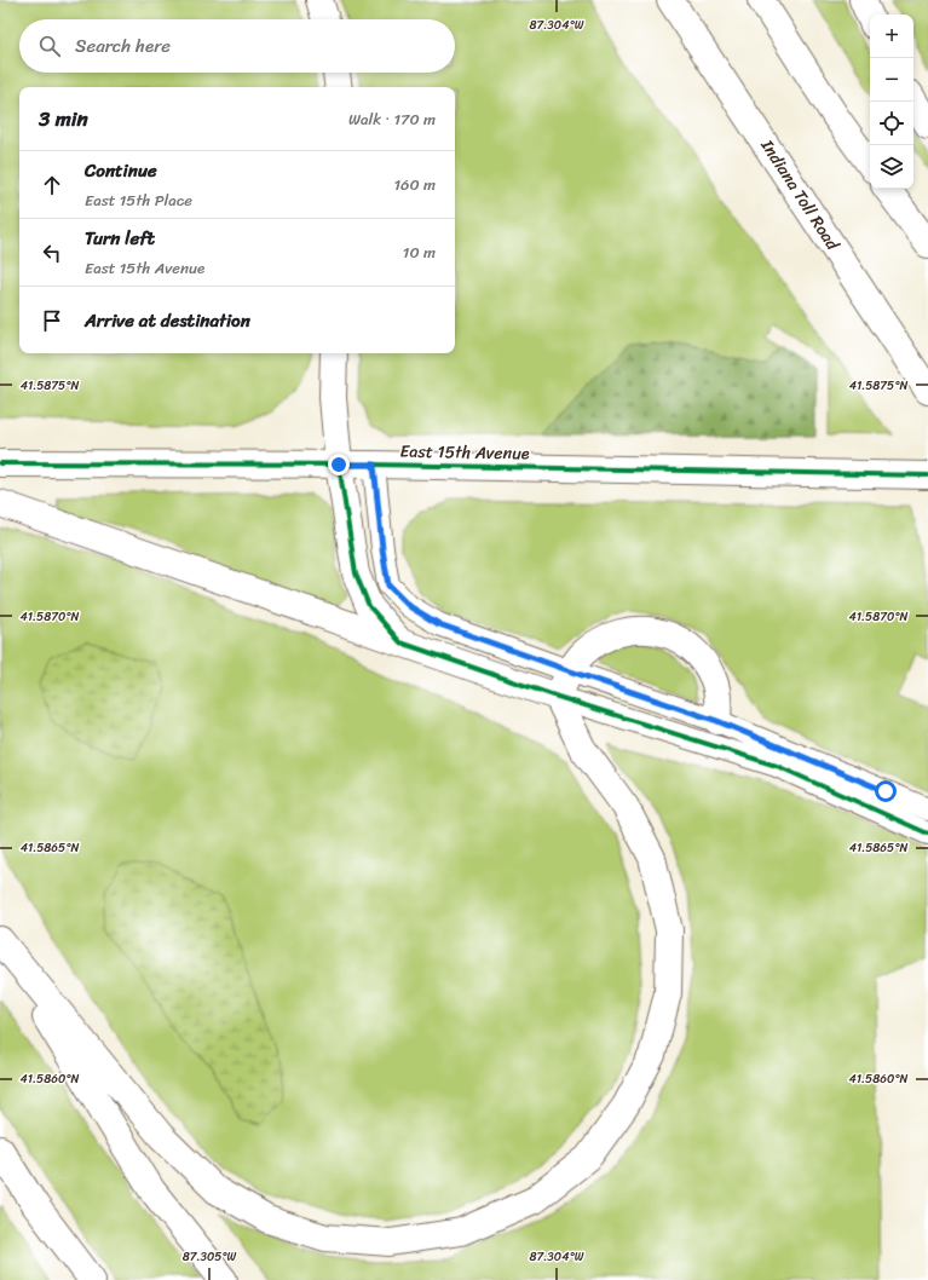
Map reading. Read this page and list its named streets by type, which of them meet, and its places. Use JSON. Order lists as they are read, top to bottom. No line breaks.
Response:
{"streets":{"main road":["Indiana Toll Road","East 15th Avenue"]},"page":{"map_buttons":["+","−"],"search":"Search here","heading":["3 min","Walk · 170 m"],"list":[["Continue","East 15th Place","160 m"],["Turn left","East 15th Avenue","10 m"],"Arrive at destination"]},"coordinates":["87.304°W","41.5875°N","41.5870°N","41.5865°N","41.5860°N","87.305°W"]}
